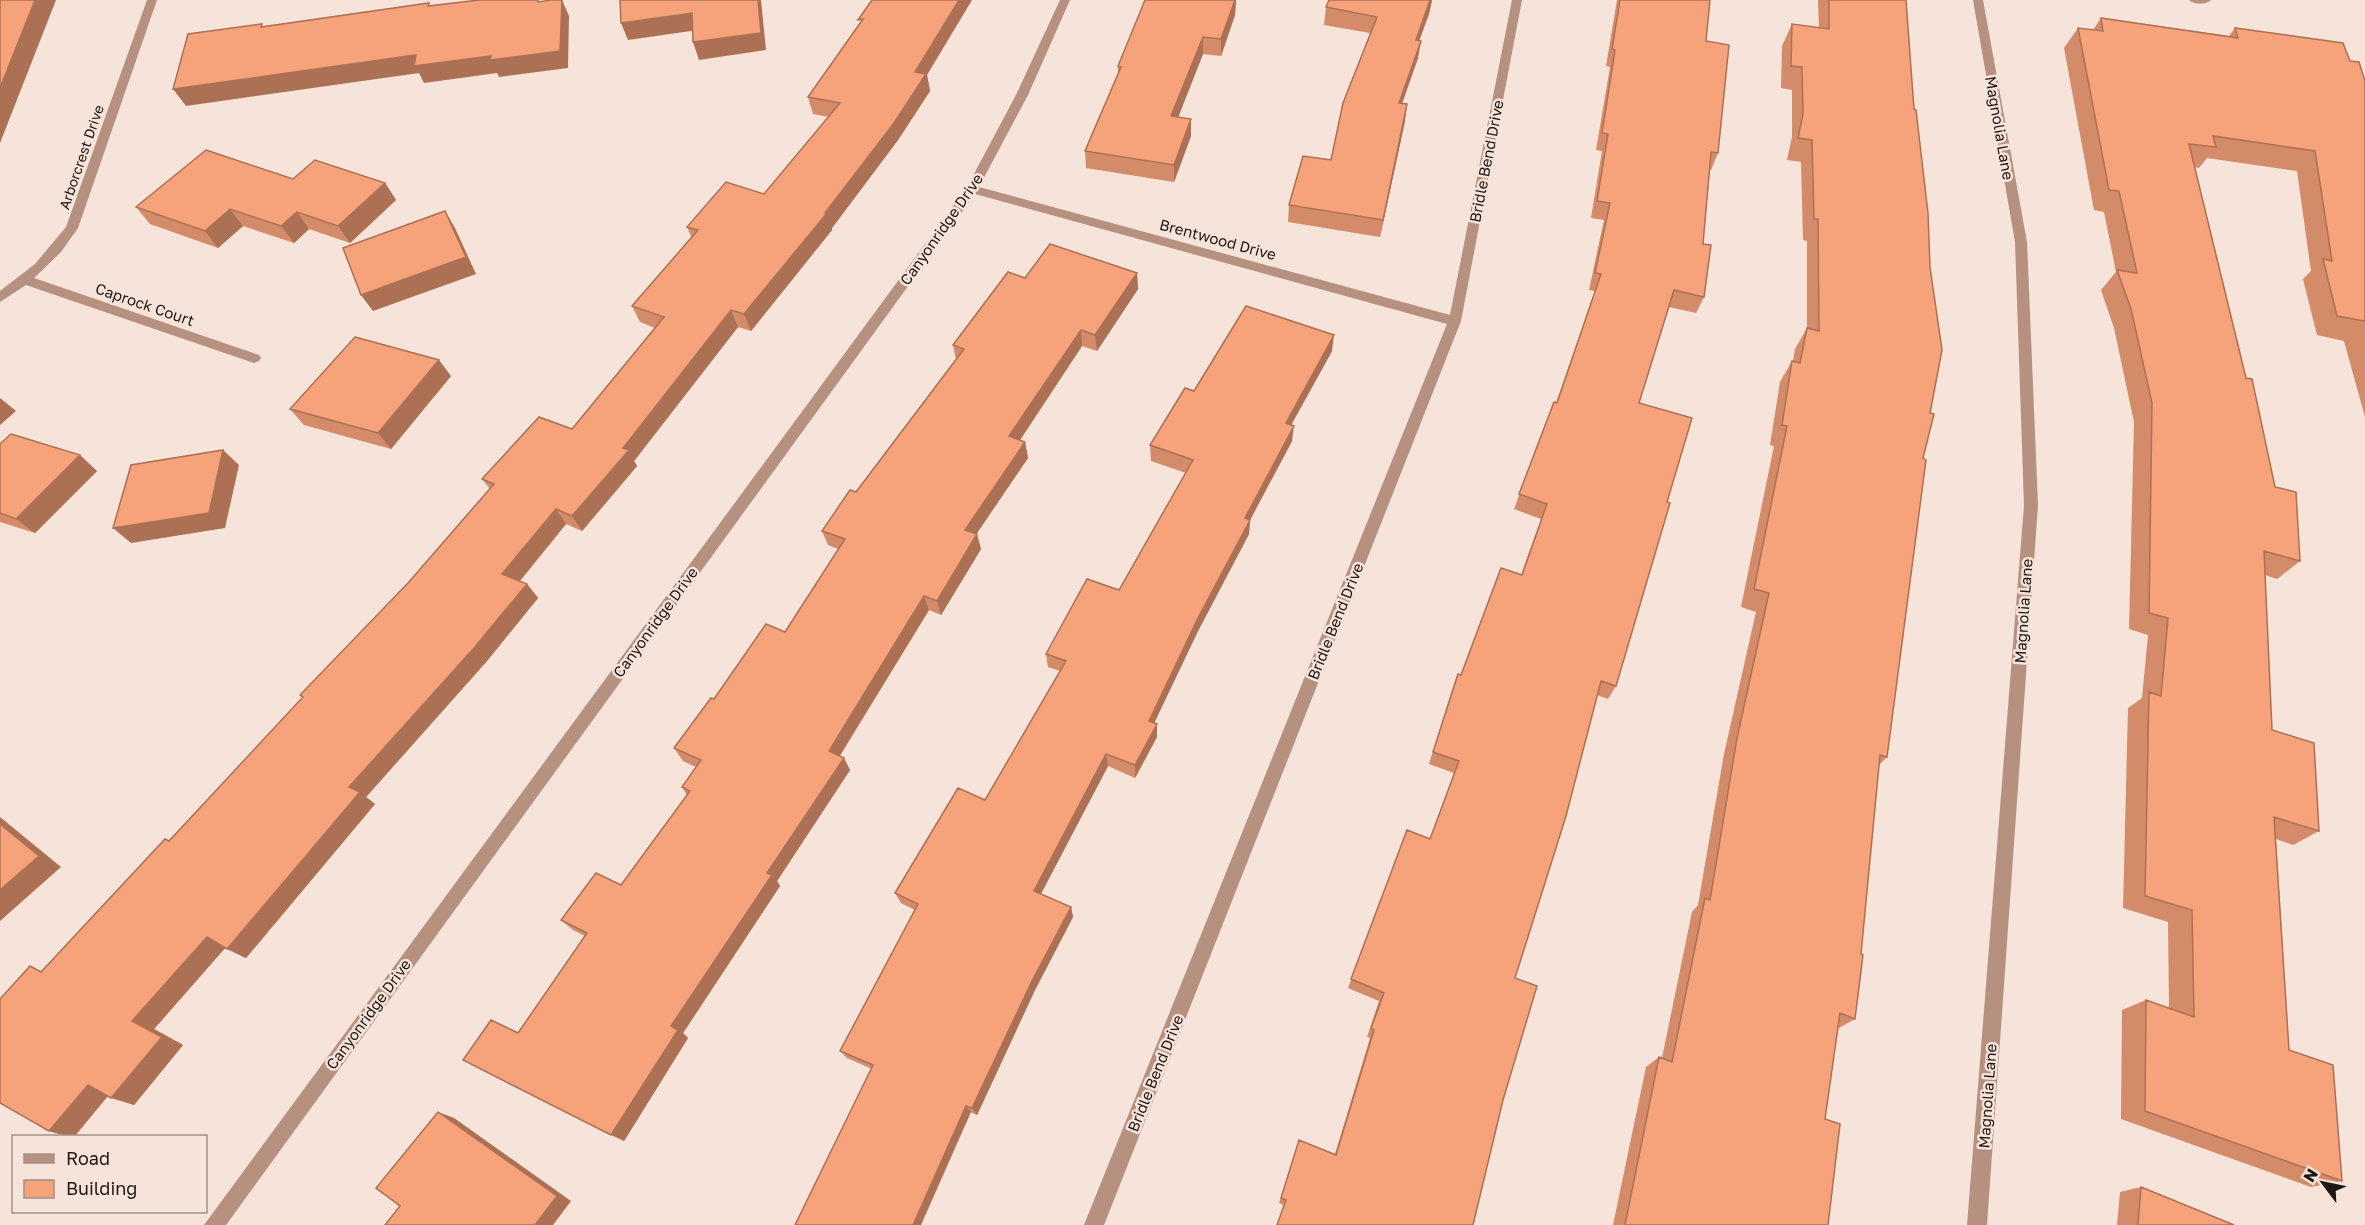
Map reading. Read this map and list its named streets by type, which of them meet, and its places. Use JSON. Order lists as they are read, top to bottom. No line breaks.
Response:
{"streets":{"street":["Magnolia Lane","Arborcrest Drive","Bridle Bend Drive","Canyonridge Drive","Brentwood Drive","Caprock Court"]},"crossings":[["Arborcrest Drive","Caprock Court"],["Bridle Bend Drive","Brentwood Drive"],["Canyonridge Drive","Brentwood Drive"]],"legend":["Road","Building"],"north":"top left"}
